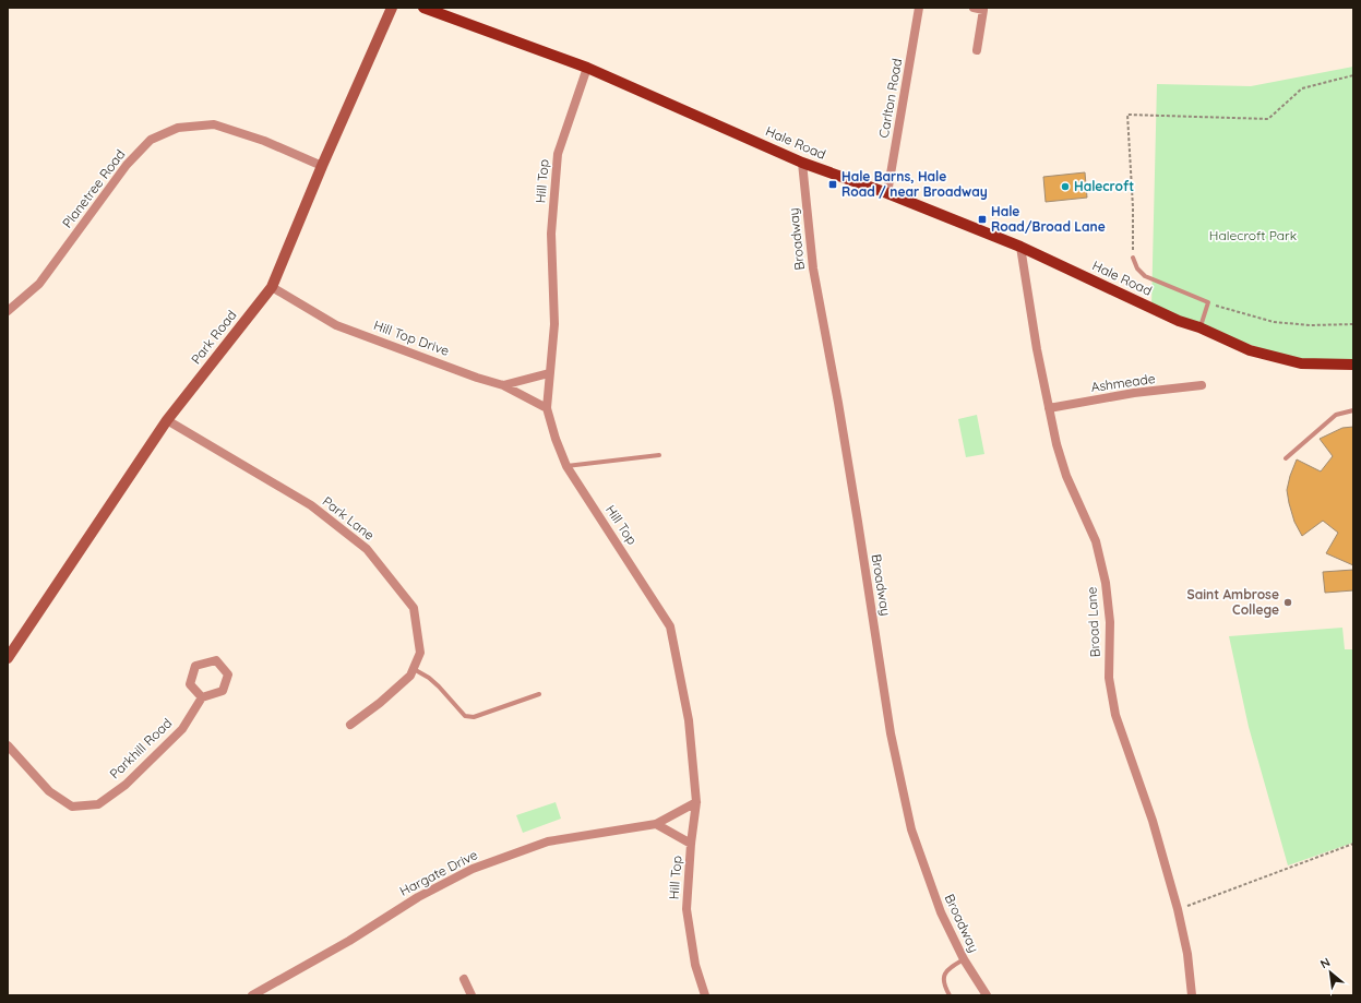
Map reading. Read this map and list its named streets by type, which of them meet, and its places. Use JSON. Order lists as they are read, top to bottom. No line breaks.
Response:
{"streets":{"main road":["Hale Road","Park Road"],"street":["Carlton Road","Hill Top","Planetree Road","Broadway","Hill Top Drive","Ashmeade","Park Lane","Broad Lane","Parkhill Road","Hargate Drive"]},"crossings":[["Carlton Road","Hale Road"],["Hale Road","Hill Top"],["Hale Road","Broadway"],["Hale Road","Broad Lane"],["Hill Top","Hill Top Drive"],["Hill Top","Hargate Drive"],["Planetree Road","Park Road"],["Park Road","Hill Top Drive"],["Park Road","Park Lane"],["Ashmeade","Broad Lane"]],"parks":["Halecroft Park"],"places":{"transit":["Hale Barns, Hale Road / near Broadway","Hale Road/Broad Lane"],"other":["Halecroft","Saint Ambrose College"]},"north":"top left"}
